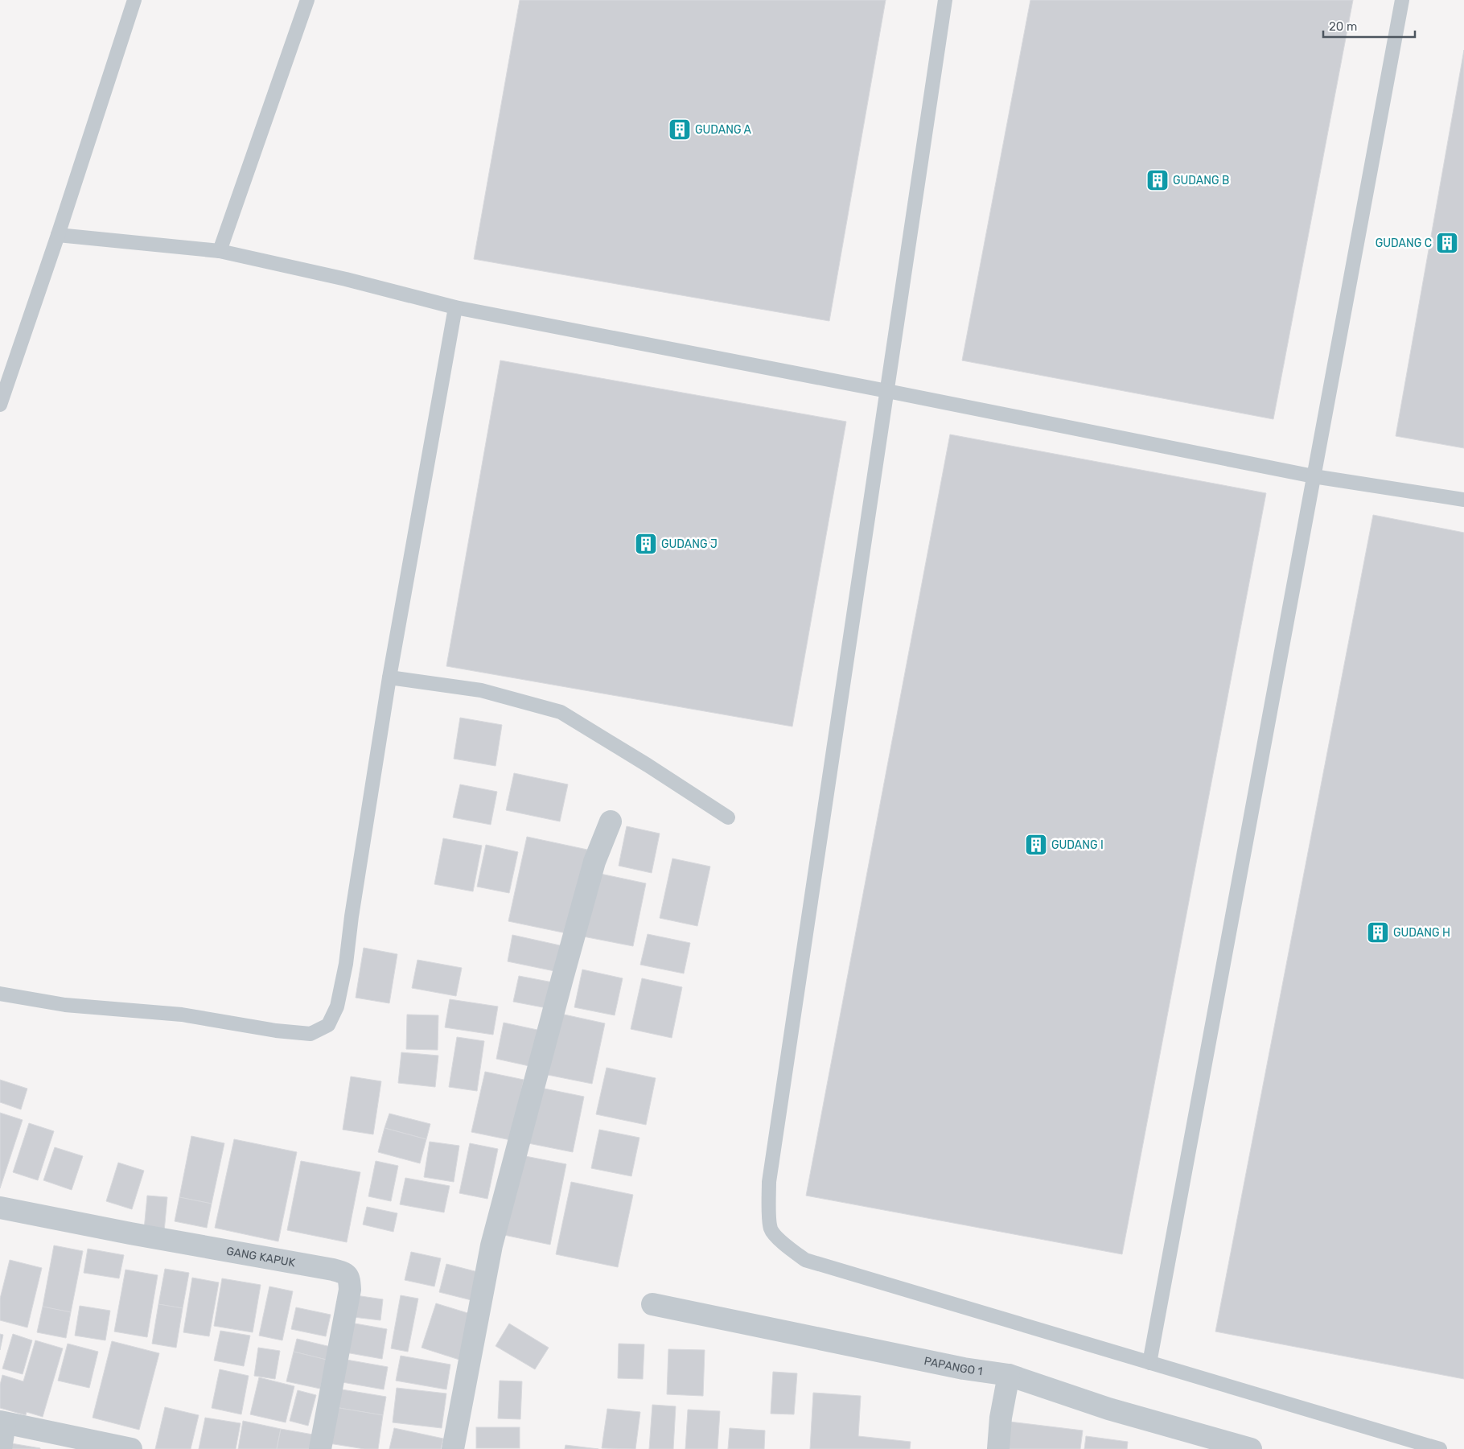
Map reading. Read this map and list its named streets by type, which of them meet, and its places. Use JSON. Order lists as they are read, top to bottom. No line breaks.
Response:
{"streets":{"street":["GANG KAPUK","PAPANGO 1"]},"places":{"building":["GUDANG A","GUDANG B","GUDANG C","GUDANG J","GUDANG I","GUDANG H"]},"scale_bar":"20 m"}
